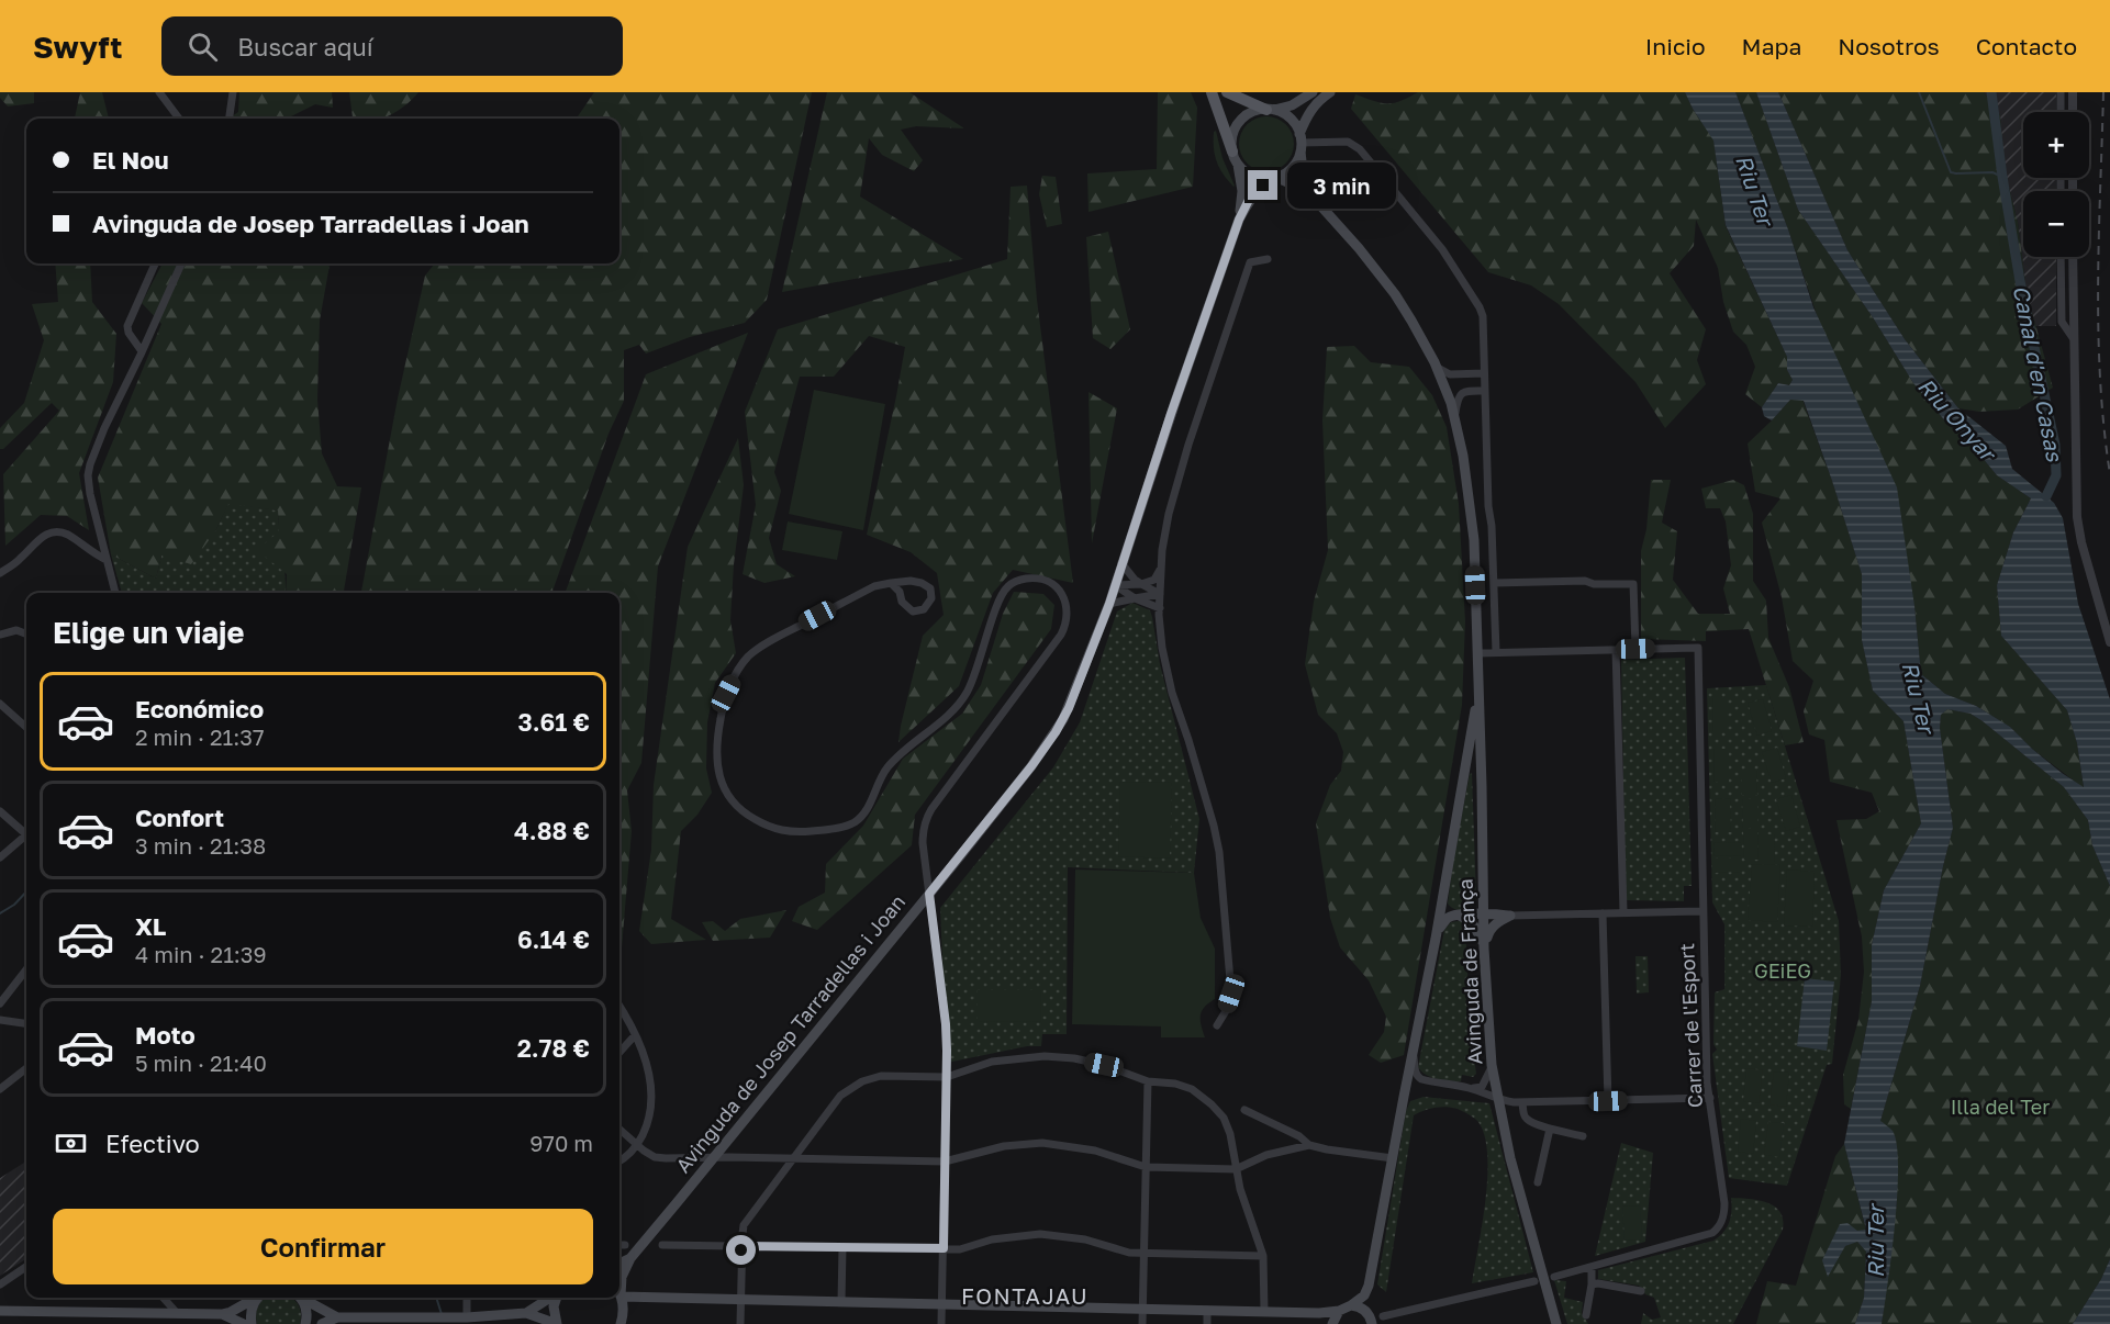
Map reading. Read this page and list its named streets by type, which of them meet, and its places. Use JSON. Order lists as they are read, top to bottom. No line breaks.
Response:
{"streets":{"main road":["Avinguda de França","Avinguda de Josep Tarradellas i Joan"],"street":["Carrer de l'Esport"]},"crossings":[["Avinguda de França","Avinguda de Josep Tarradellas i Joan"]],"districts":["FONTAJAU"],"water":["Riu Ter","Canal d'en Casas","Riu Onyar"],"parks":["GEiEG","Illa del Ter"],"page":{"header":"Swyft","search":"Buscar aquí","nav":["Inicio","Mapa","Nosotros","Contacto"],"map_buttons":["+","−"],"banner":["El Nou","Avinguda de Josep Tarradellas i Joan"],"bubble":"3 min","heading":"Elige un viaje","list":[{"name":"Económico","note":"2 min · 21:37","value":"3.61 €"},{"name":"Confort","note":"3 min · 21:38","value":"4.88 €"},{"name":"XL","note":"4 min · 21:39","value":"6.14 €"},{"name":"Moto","note":"5 min · 21:40","value":"2.78 €"}],"pay":["Efectivo","970 m"],"buttons":"Confirmar"}}
